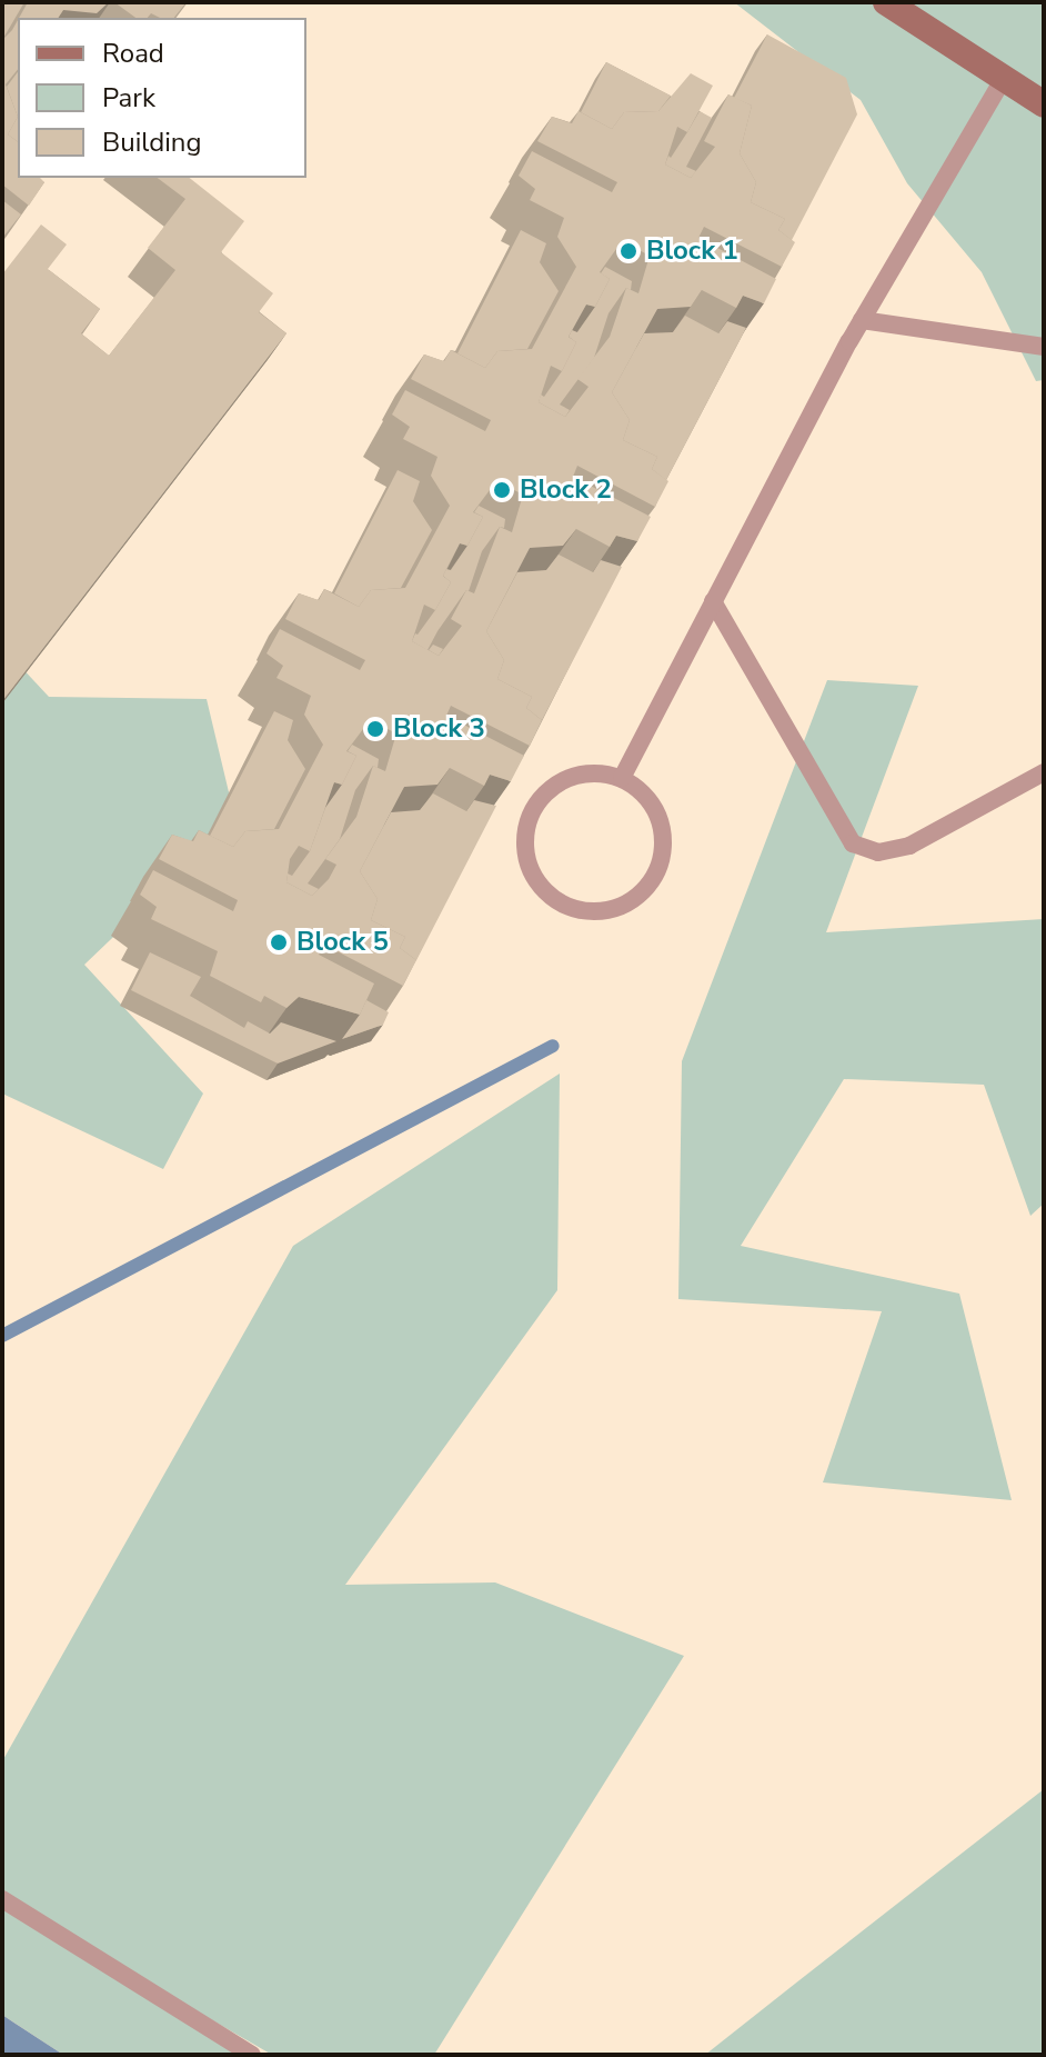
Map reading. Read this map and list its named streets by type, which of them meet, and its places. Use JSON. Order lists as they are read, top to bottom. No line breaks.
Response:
{"places":["Block 1","Block 2","Block 3","Block 5"],"legend":["Road","Park","Building"]}
